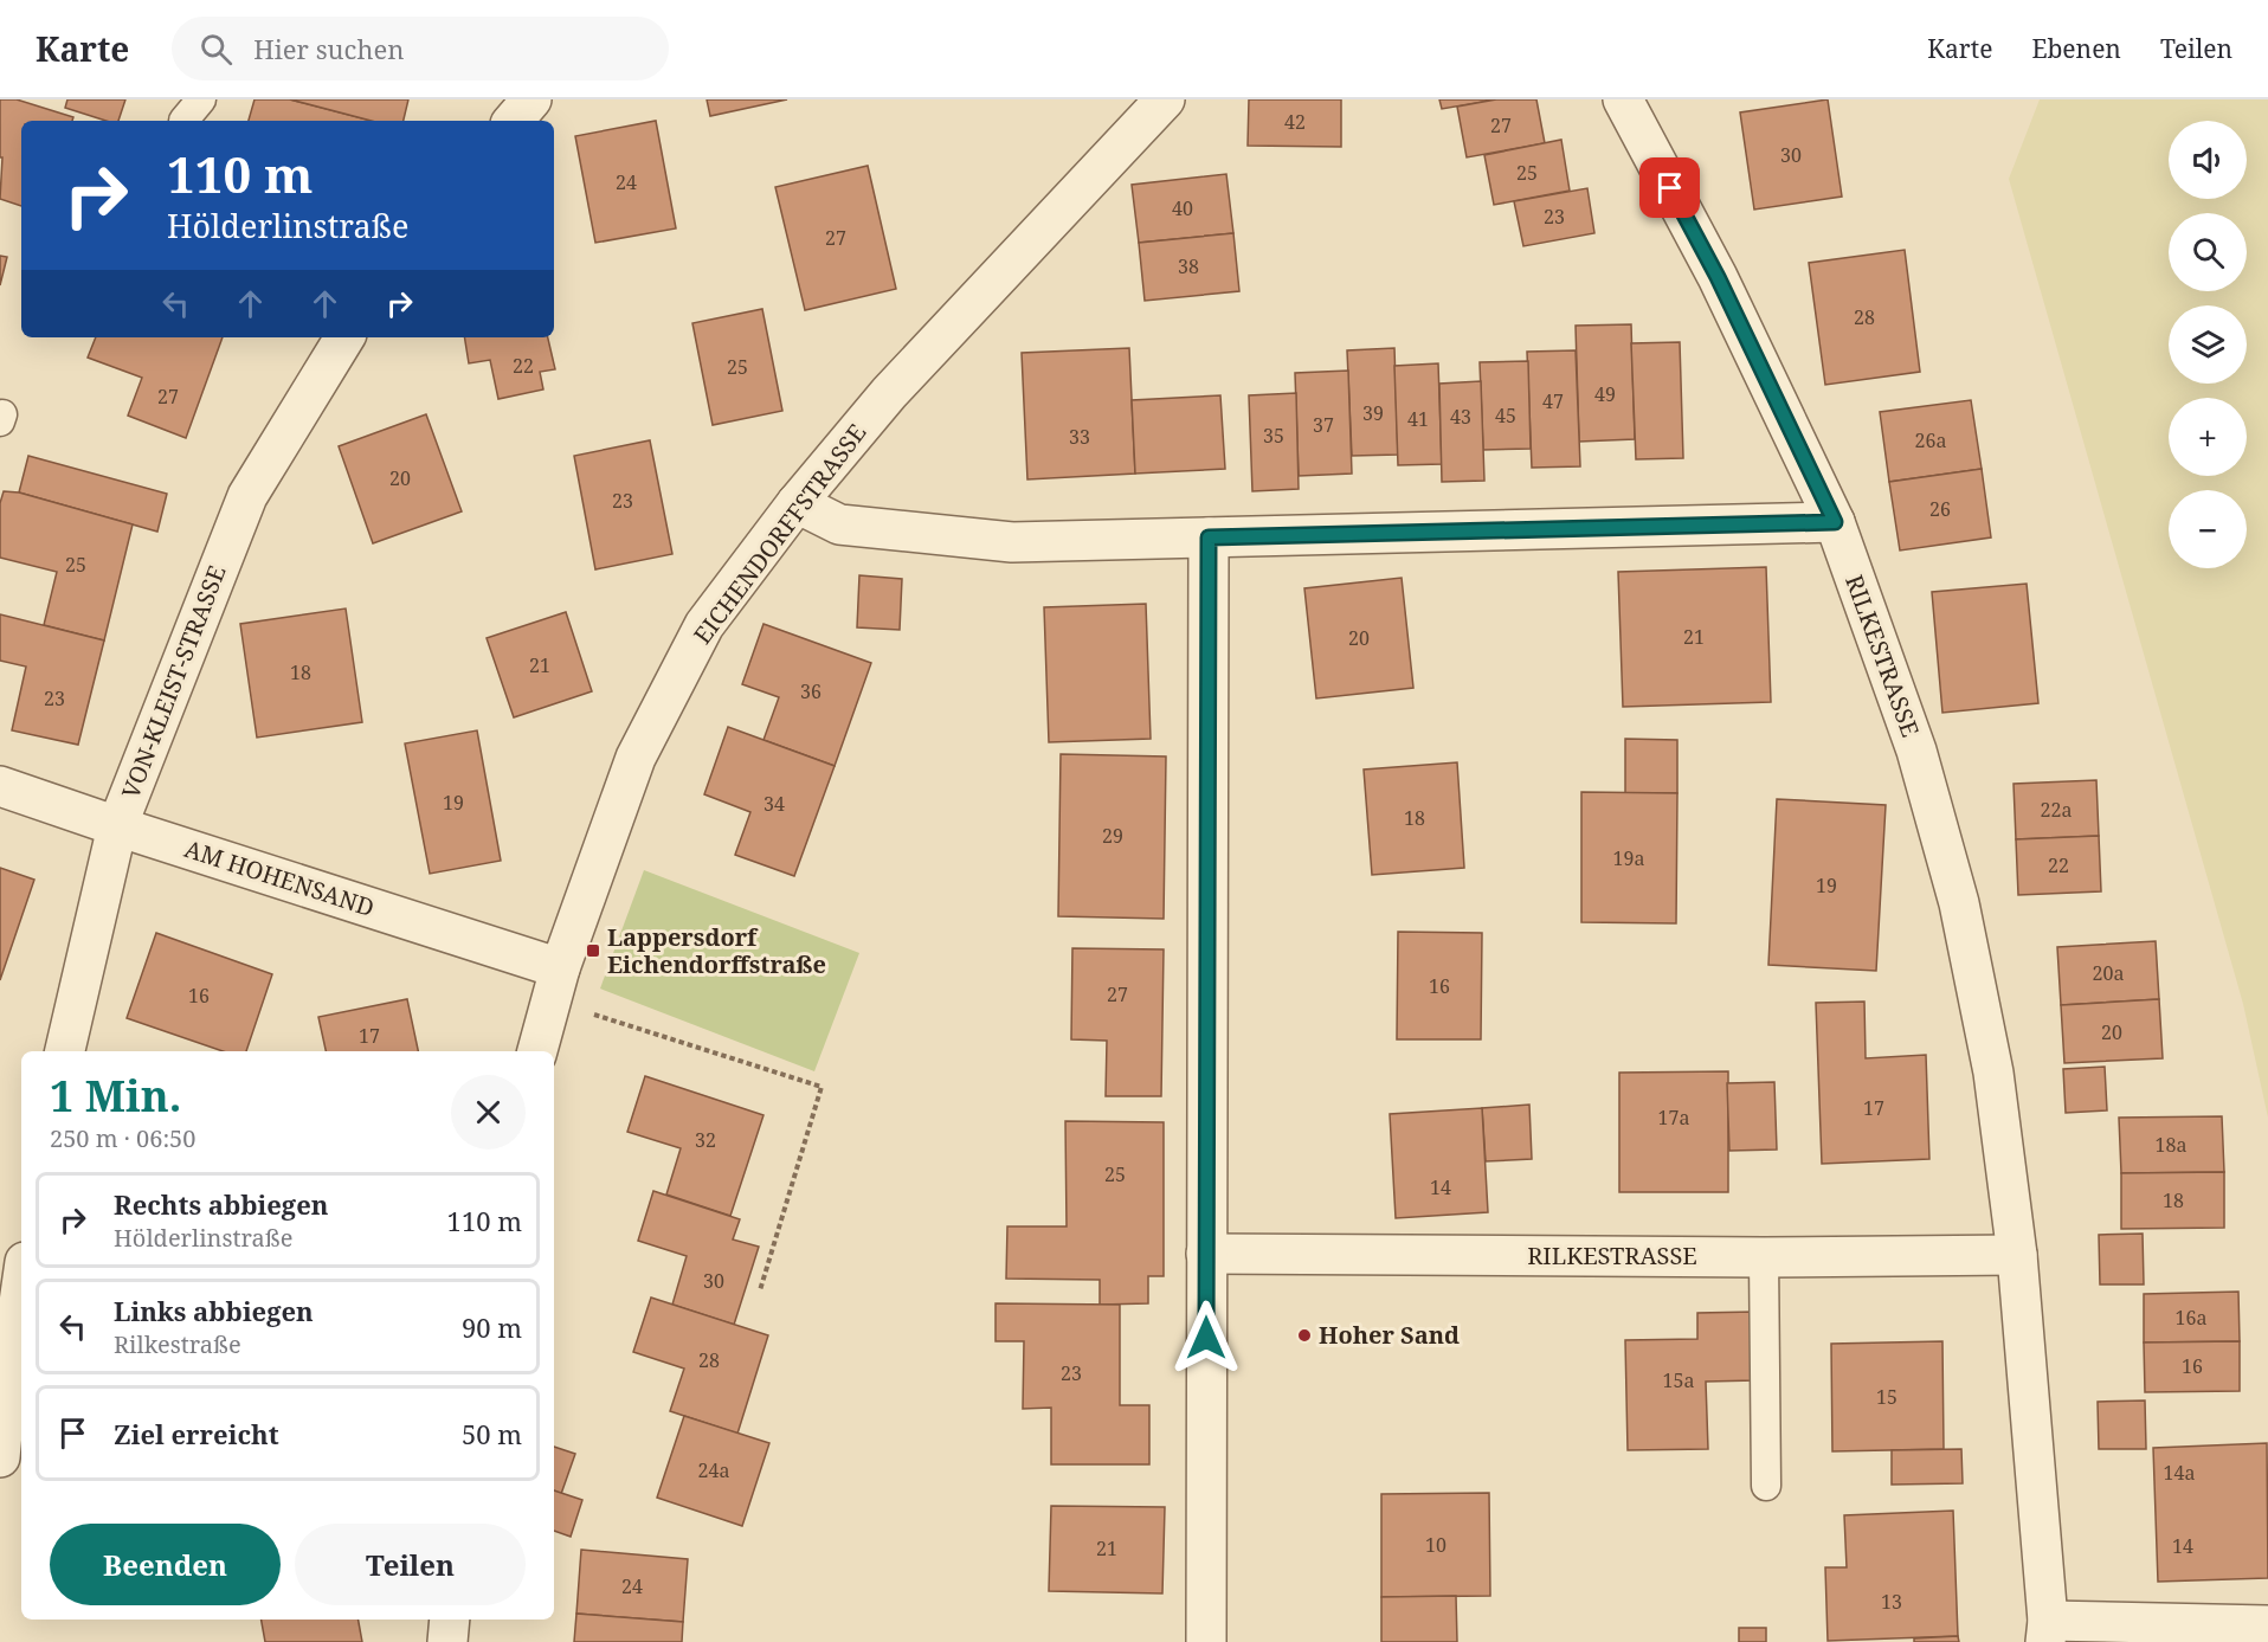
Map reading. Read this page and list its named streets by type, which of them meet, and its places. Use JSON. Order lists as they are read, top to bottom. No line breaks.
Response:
{"streets":{"street":["EICHENDORFFSTRASSE","RILKESTRASSE","VON-KLEIST-STRASSE","AM HOHENSAND"]},"crossings":[["EICHENDORFFSTRASSE","AM HOHENSAND"],["VON-KLEIST-STRASSE","AM HOHENSAND"]],"places":{"transit":["Lappersdorf Eichendorffstraße"],"other":["Hoher Sand"]},"house_numbers":["42","27","30","25","24","40","23","27","38","28","22","25","49","27","47","39","45","43","41","37","35","33","26a","20","23","26","25","21","20","21","18","36","23","19","34","22a","18","29","19a","22","19","20a","16","27","16","20","17","17","17a","32","18a","25","14","18","30","16a","28","16","23","15a","15","24a","14a","10","14","21","24","13"],"page":{"header":"Karte","search":"Hier suchen","nav":["Karte","Ebenen","Teilen"],"map_buttons":["+","−"],"turn":["110 m","Hölderlinstraße"],"heading":["1 Min.","250 m · 06:50"],"list":[{"name":"Rechts abbiegen","note":"Hölderlinstraße","value":"110 m"},{"name":"Links abbiegen","note":"Rilkestraße","value":"90 m"},{"name":"Ziel erreicht","value":"50 m"}],"buttons":["Beenden","Teilen"]}}
